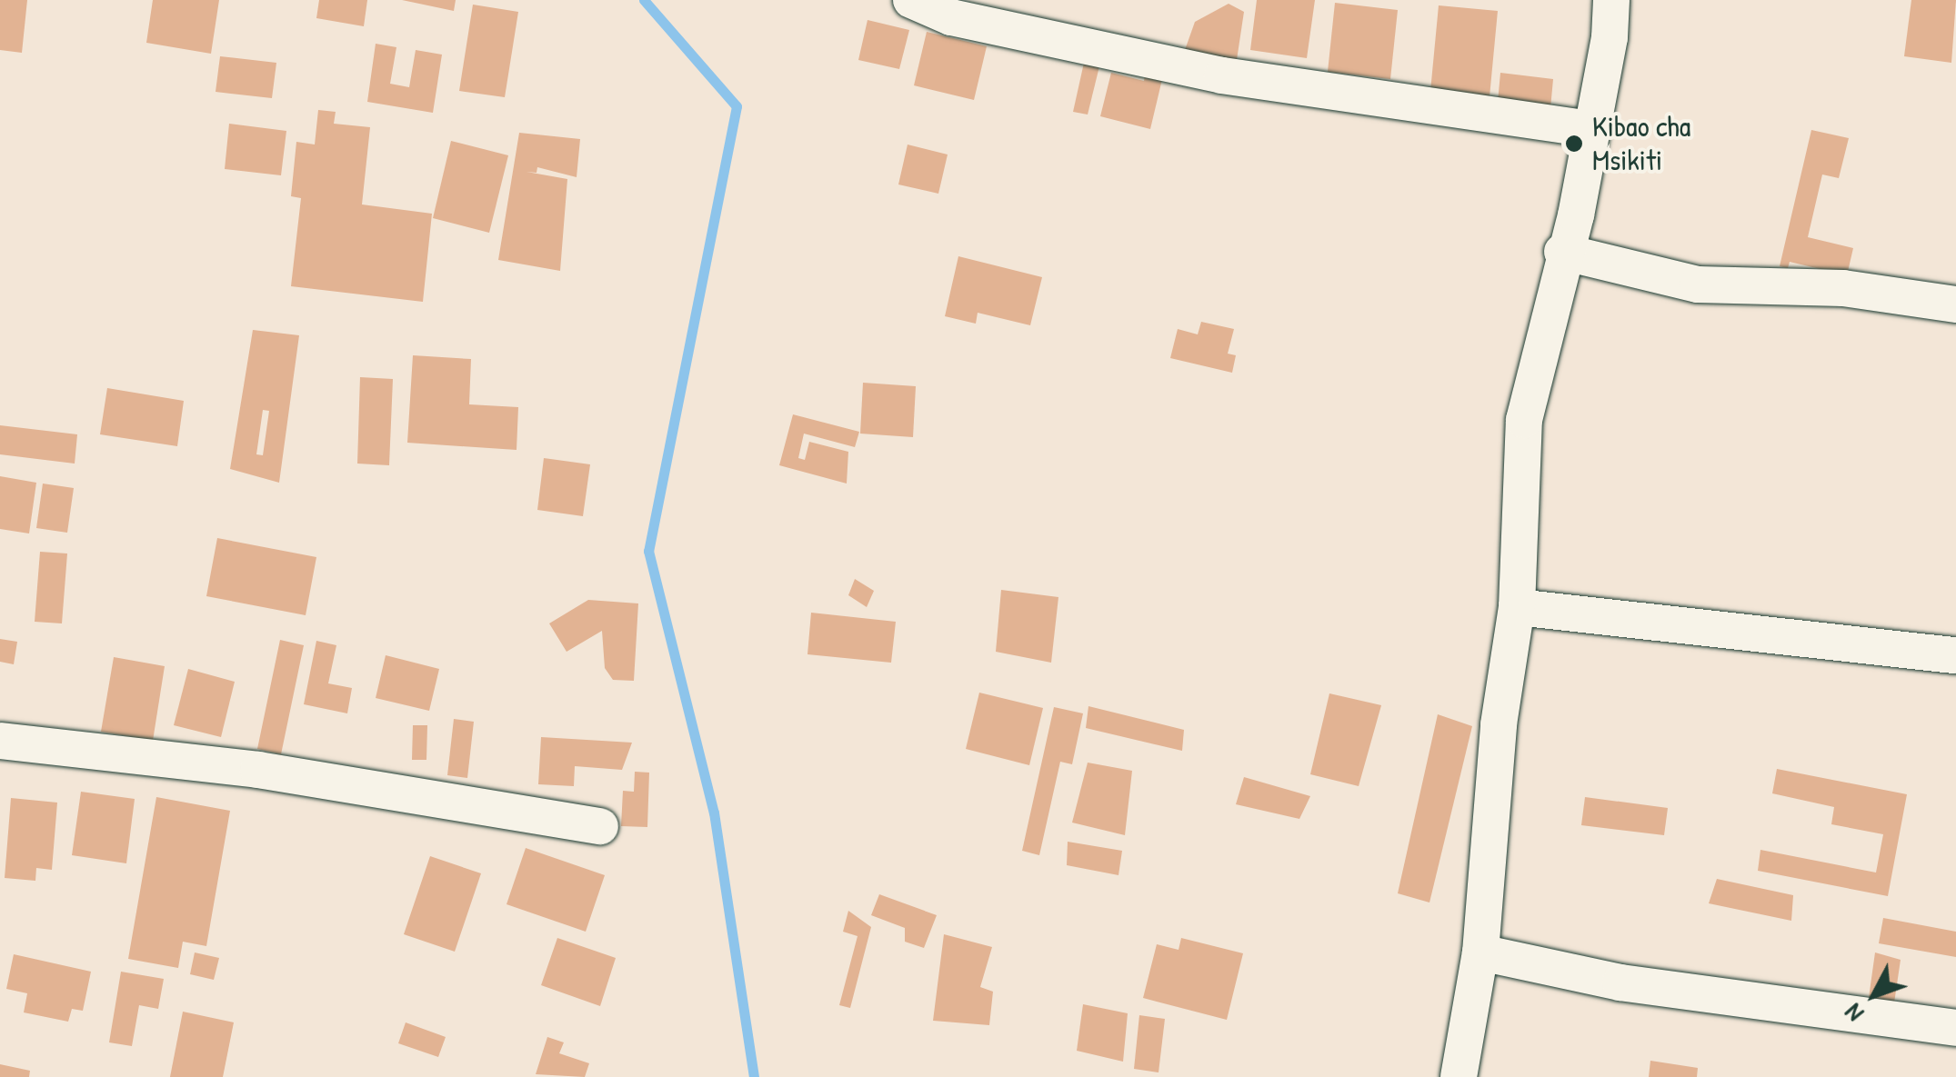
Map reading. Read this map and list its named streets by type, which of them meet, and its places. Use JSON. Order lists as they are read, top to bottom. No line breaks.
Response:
{"places":["Kibao cha Msikiti"],"north":"bottom left"}
